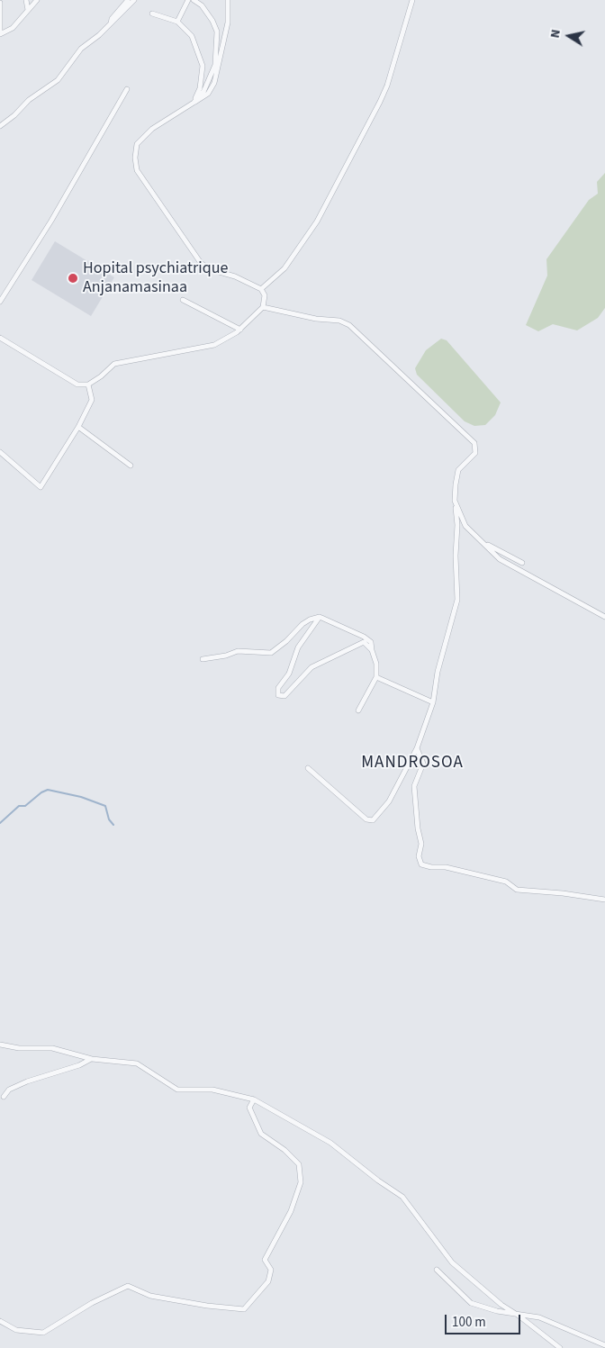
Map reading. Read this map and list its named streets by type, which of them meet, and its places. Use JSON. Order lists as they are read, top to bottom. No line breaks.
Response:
{"districts":["MANDROSOA"],"places":["Hopital psychiatrique Anjanamasinaa"],"scale_bar":"100 m","north":"left"}
